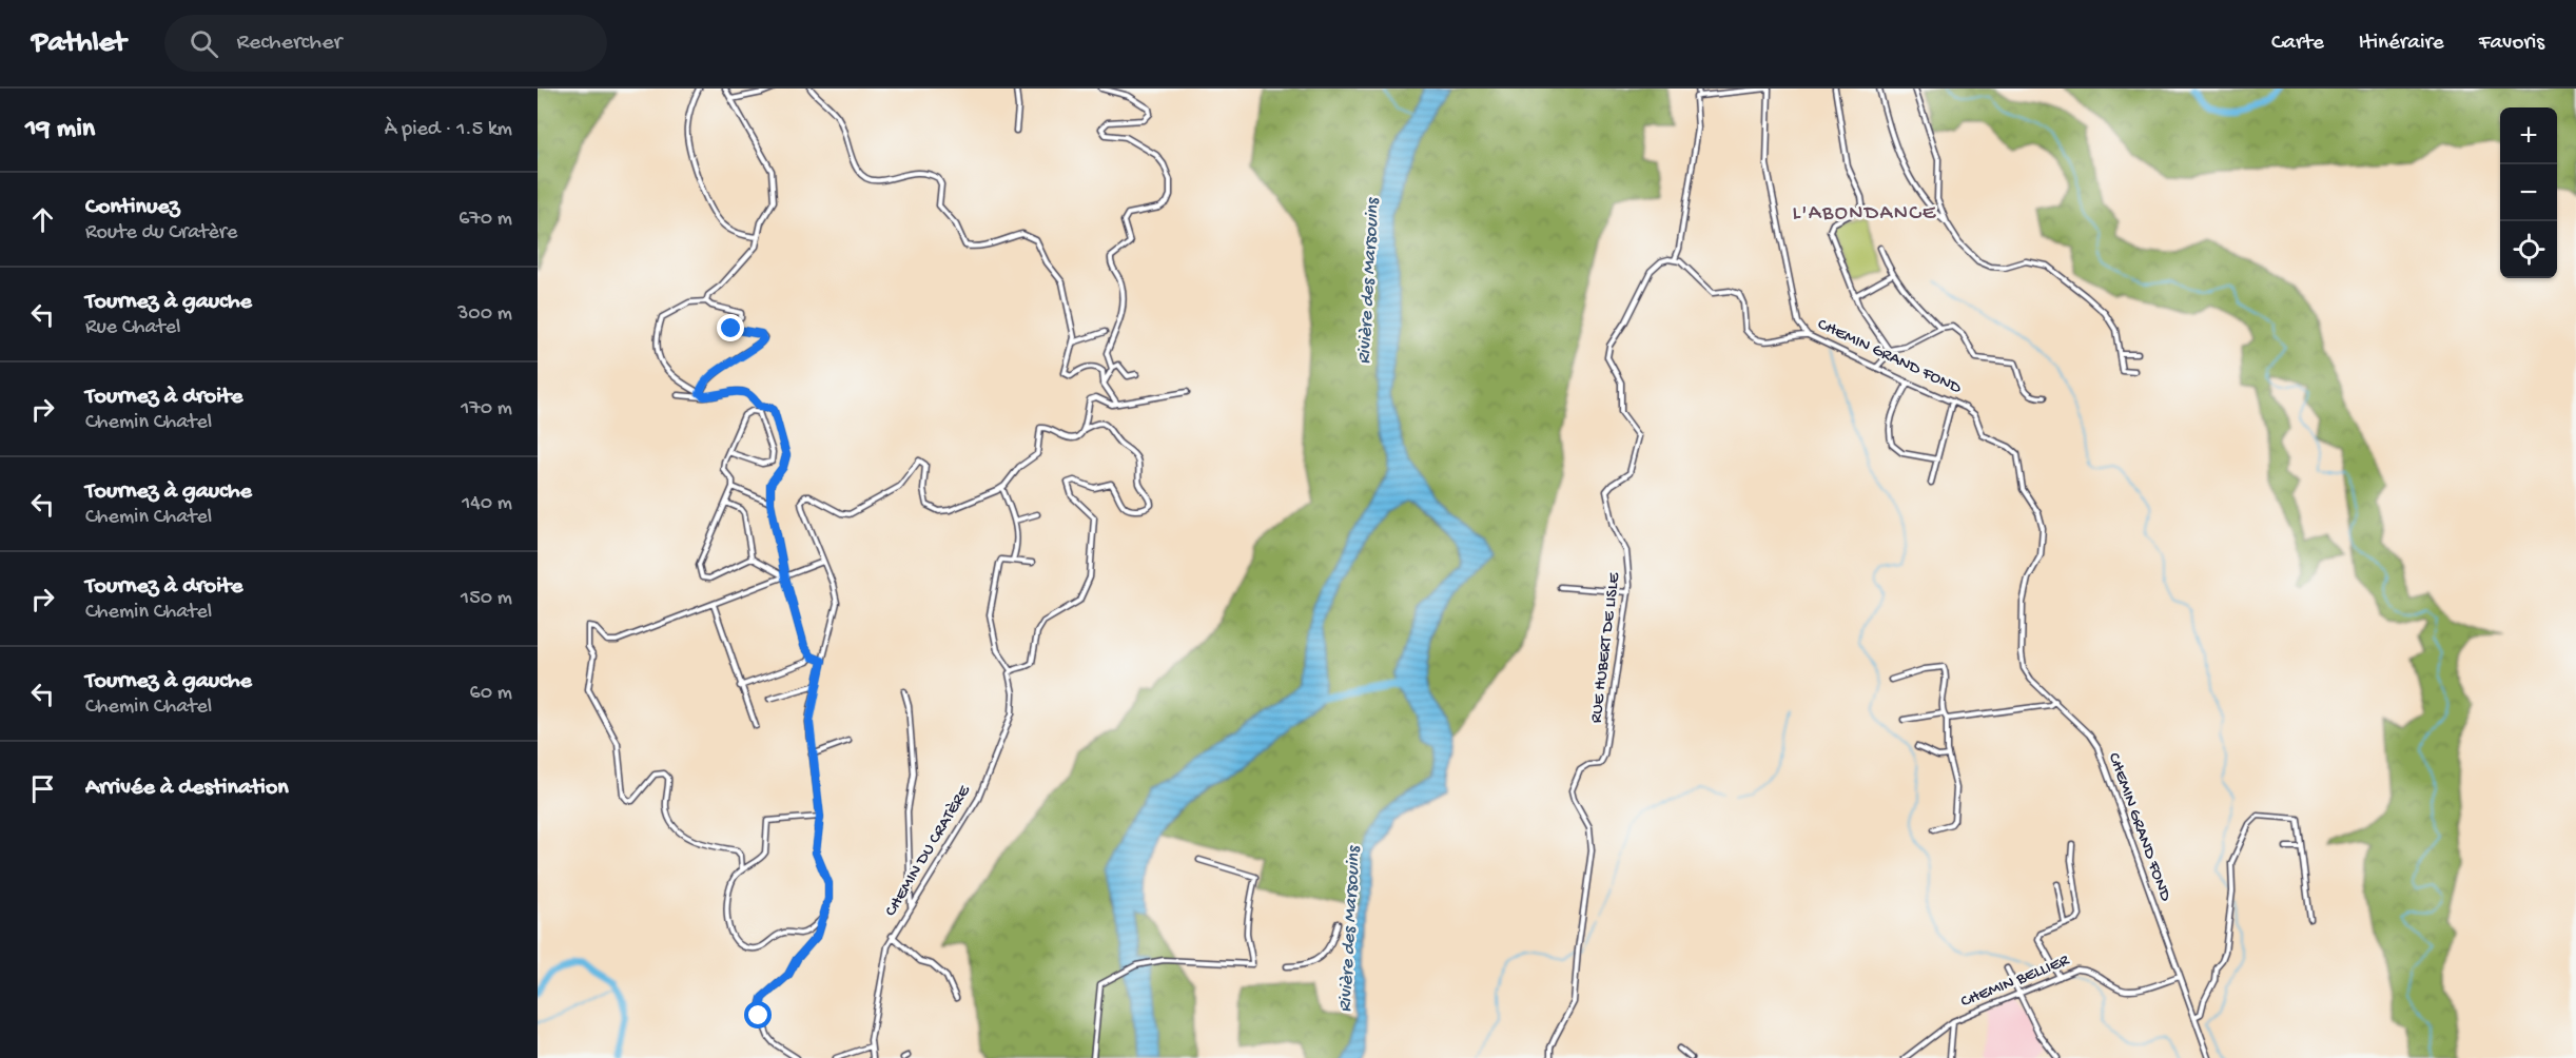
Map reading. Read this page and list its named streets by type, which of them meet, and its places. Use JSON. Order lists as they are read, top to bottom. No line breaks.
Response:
{"streets":{"street":["CHEMIN GRAND FOND","RUE HUBERT DE LISLE","CHEMIN DU CRATÈRE","CHEMIN BELLIER"]},"crossings":[["CHEMIN GRAND FOND","CHEMIN BELLIER"]],"districts":["L'ABONDANCE"],"water":["Rivière des Marsouins"],"page":{"header":"Pathlet","search":"Rechercher","nav":["Carte","Itinéraire","Favoris"],"heading":["19 min","À pied · 1.5 km"],"map_buttons":["+","−"],"list":[["Continuez","Route du Cratère","670 m"],["Tournez à gauche","Rue Chatel","300 m"],["Tournez à droite","Chemin Chatel","170 m"],["Tournez à gauche","Chemin Chatel","140 m"],["Tournez à droite","Chemin Chatel","150 m"],["Tournez à gauche","Chemin Chatel","60 m"],"Arrivée à destination"]}}
